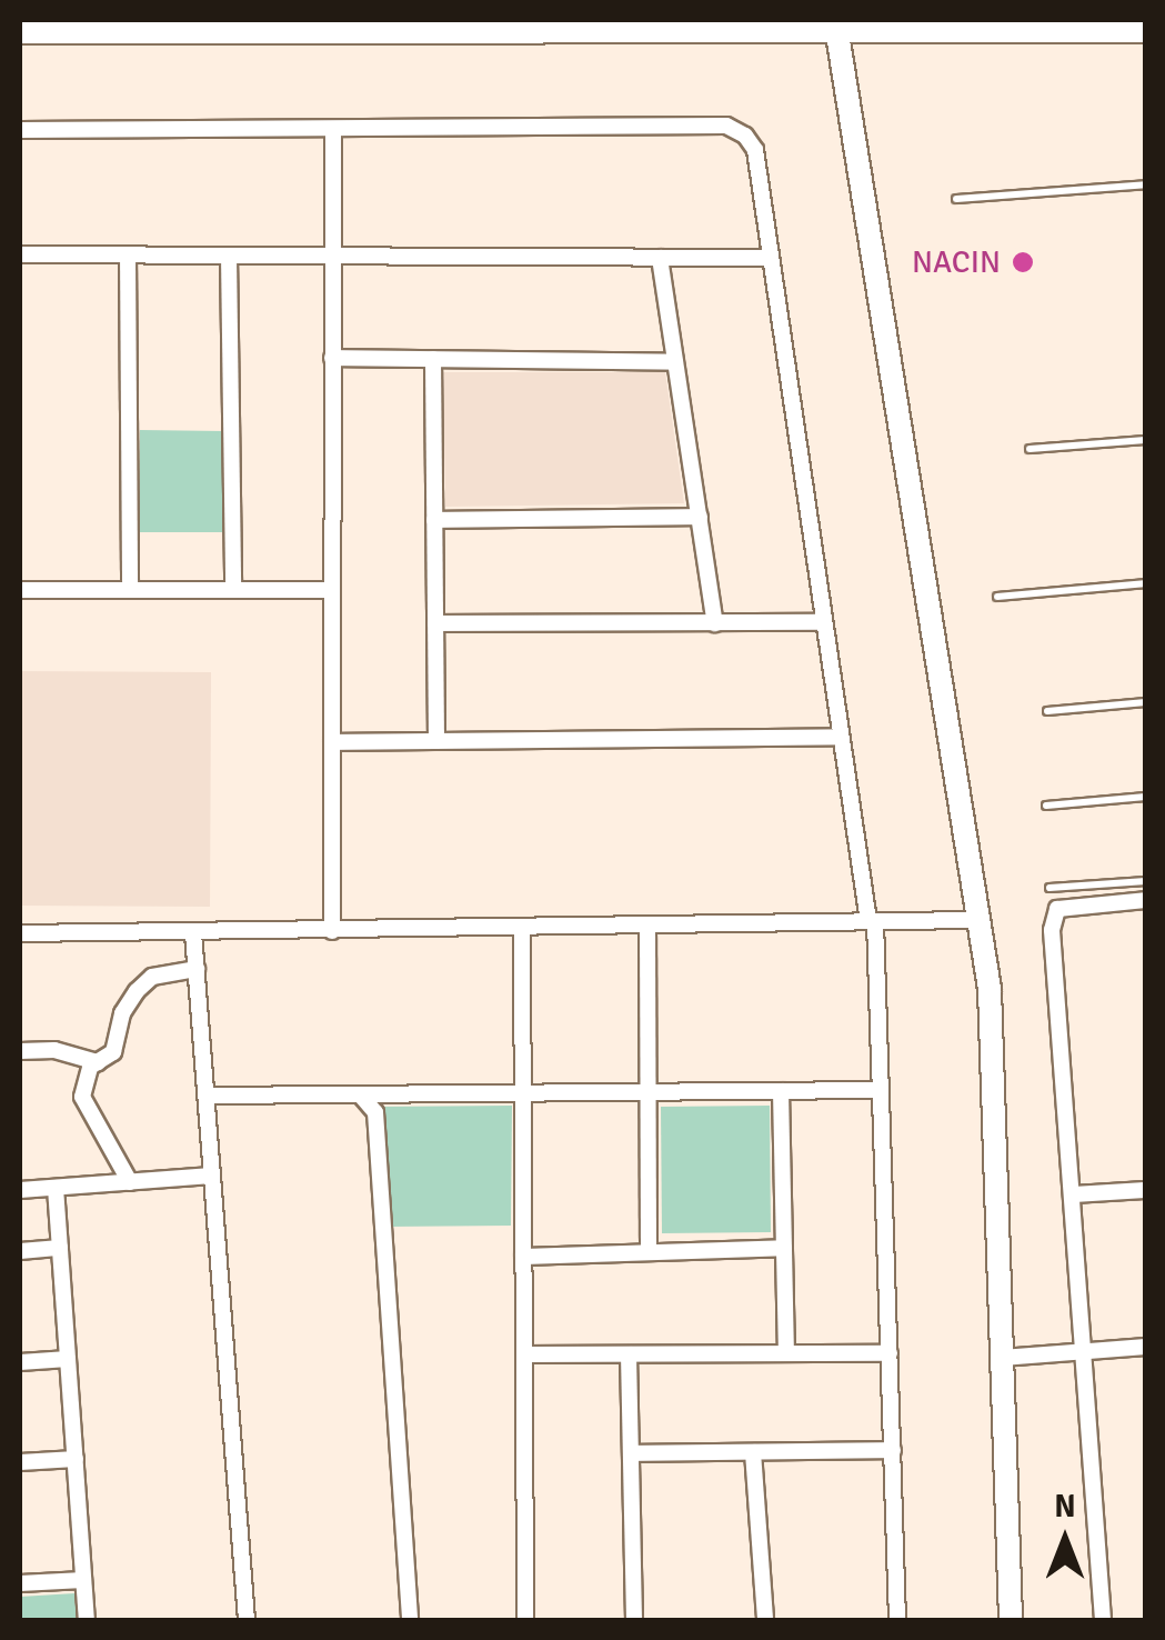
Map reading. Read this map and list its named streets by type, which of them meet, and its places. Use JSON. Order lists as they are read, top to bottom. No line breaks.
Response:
{"places":["NACIN"],"north":"top"}
